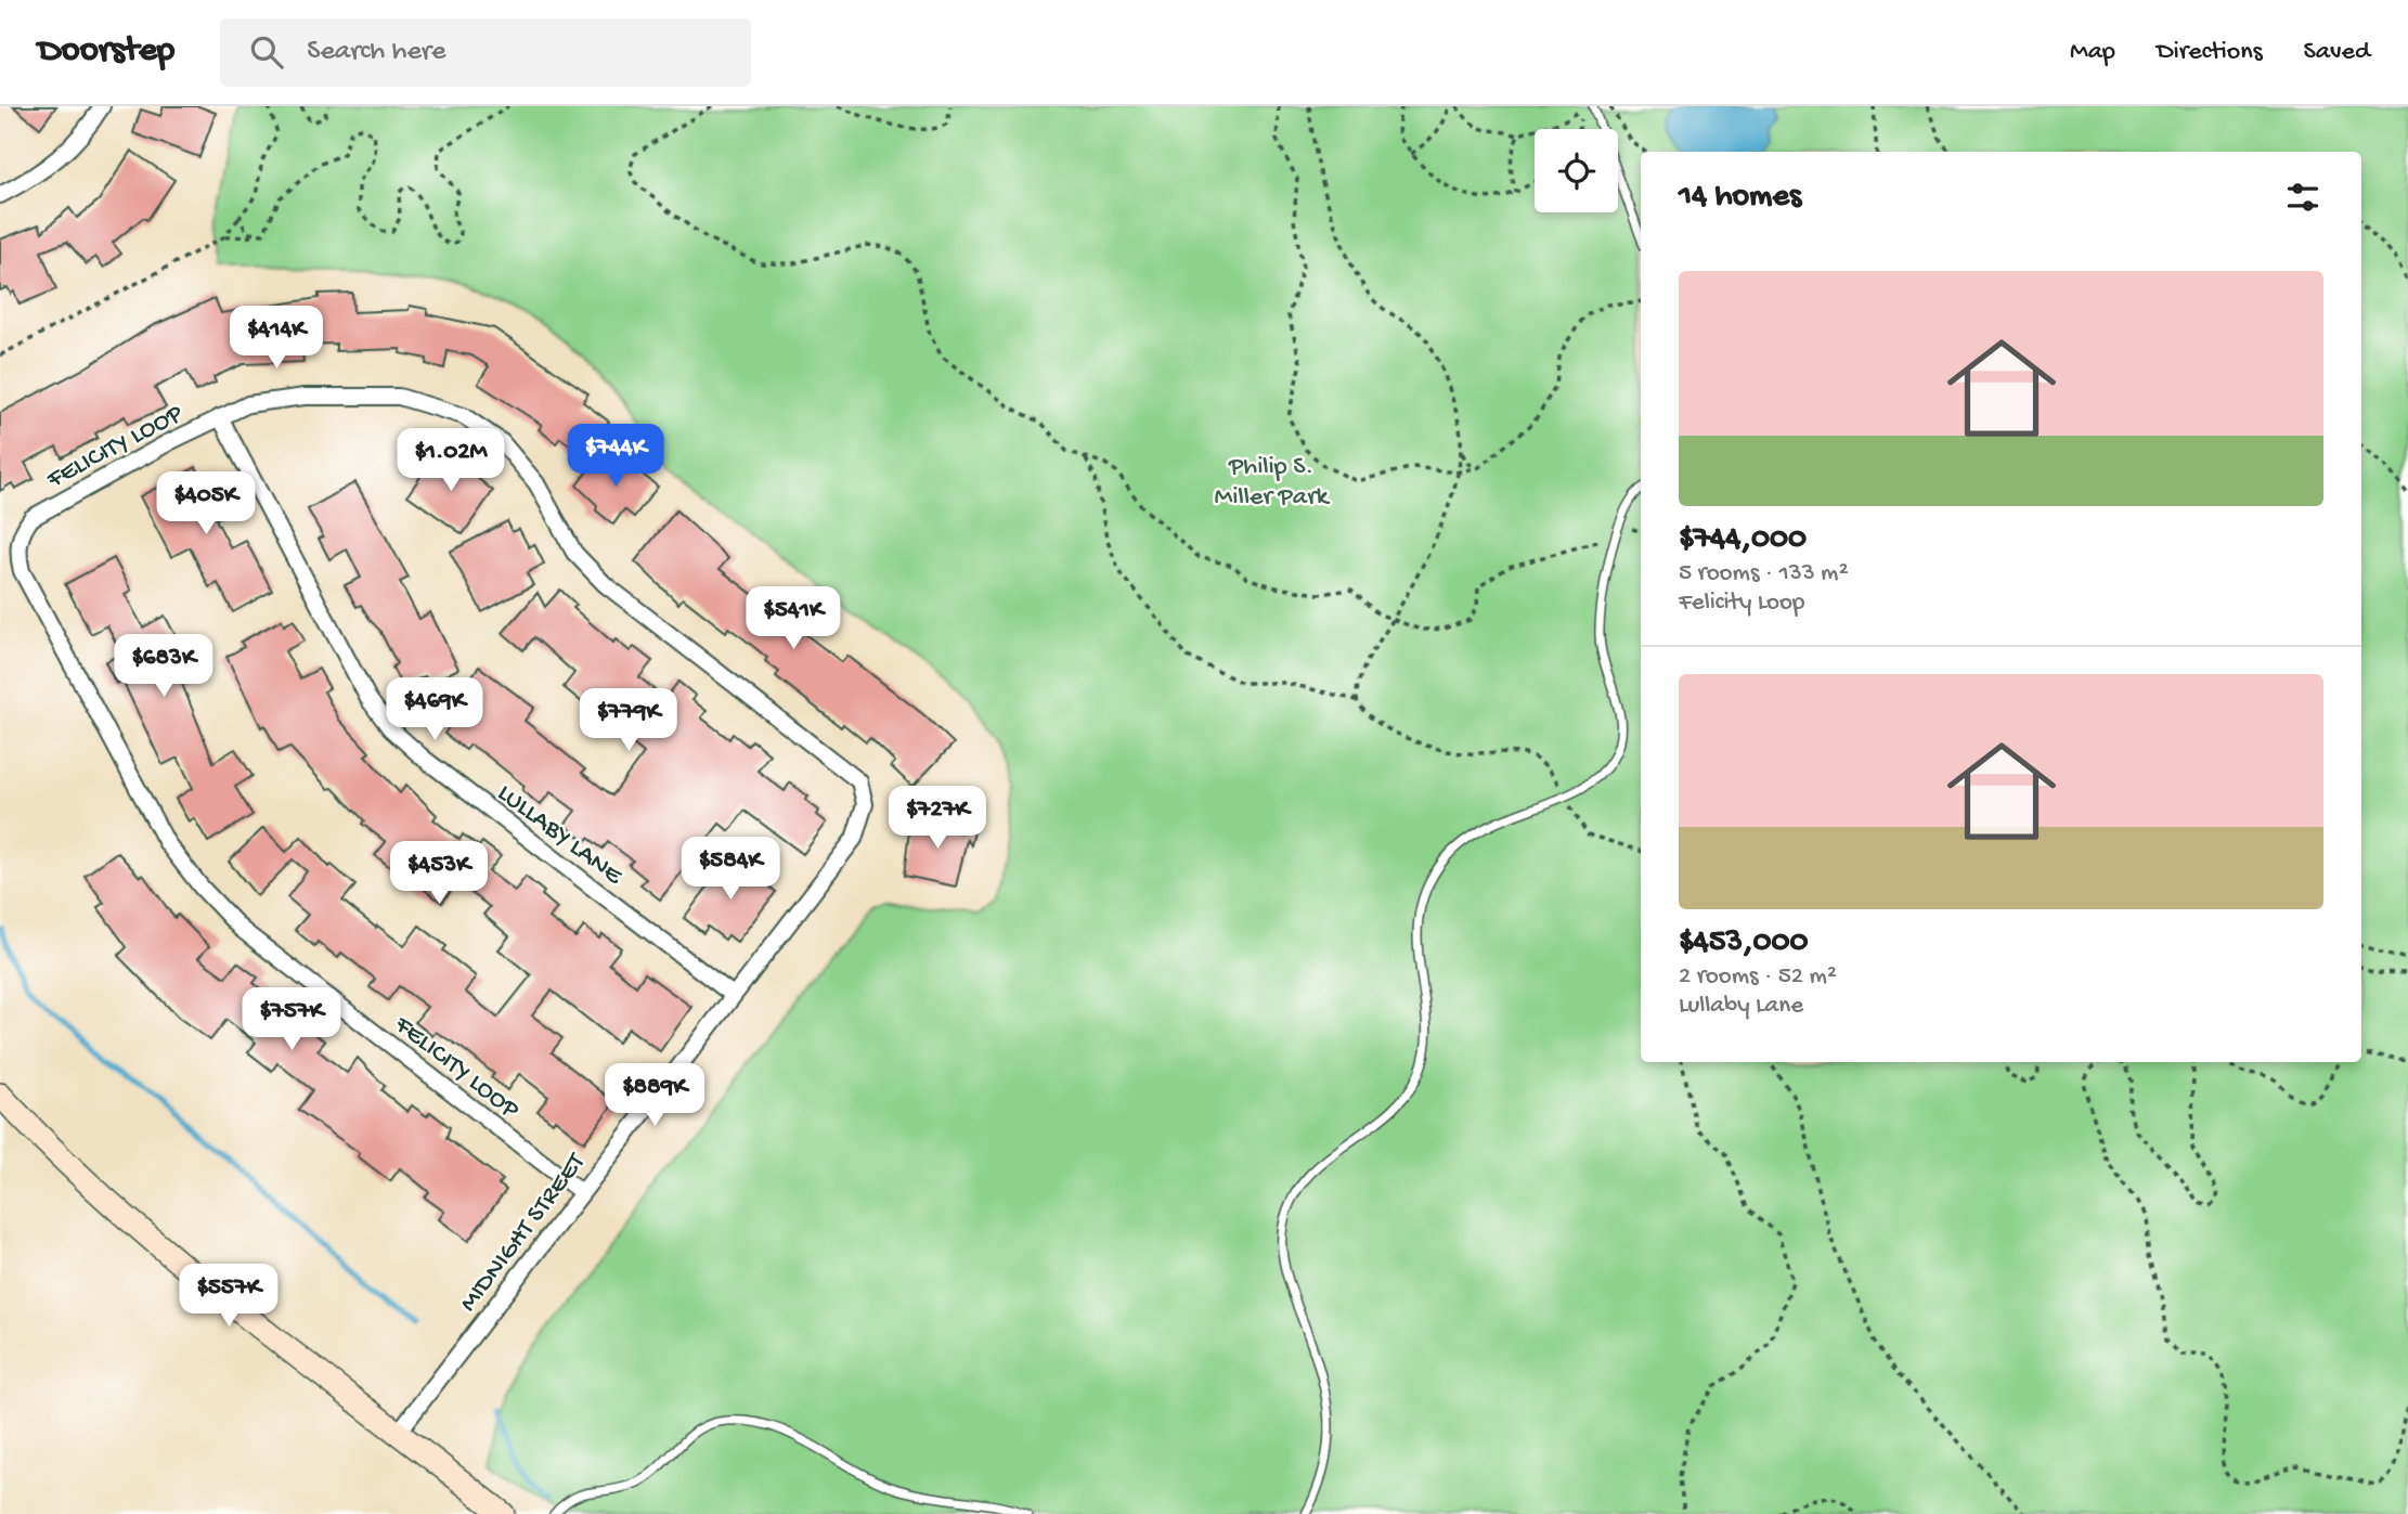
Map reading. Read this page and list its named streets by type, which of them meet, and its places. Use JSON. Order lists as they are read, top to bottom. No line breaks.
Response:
{"streets":{"street":["FELICITY LOOP","LULLABY LANE","MIDNIGHT STREET"]},"crossings":[["FELICITY LOOP","LULLABY LANE"],["FELICITY LOOP","MIDNIGHT STREET"],["LULLABY LANE","MIDNIGHT STREET"]],"parks":["Philip S. Miller Park"],"page":{"header":"Doorstep","search":"Search here","nav":["Map","Directions","Saved"],"heading":"14 homes","list":[{"name":"$744,000","note":"5 rooms · 133 m² · Felicity Loop"},{"name":"$453,000","note":"2 rooms · 52 m² · Lullaby Lane"}],"price":["$414K","$744K","$1.02M","$405K","$541K","$683K","$469K","$779K","$727K","$584K","$453K","$757K","$889K","$557K"]}}
